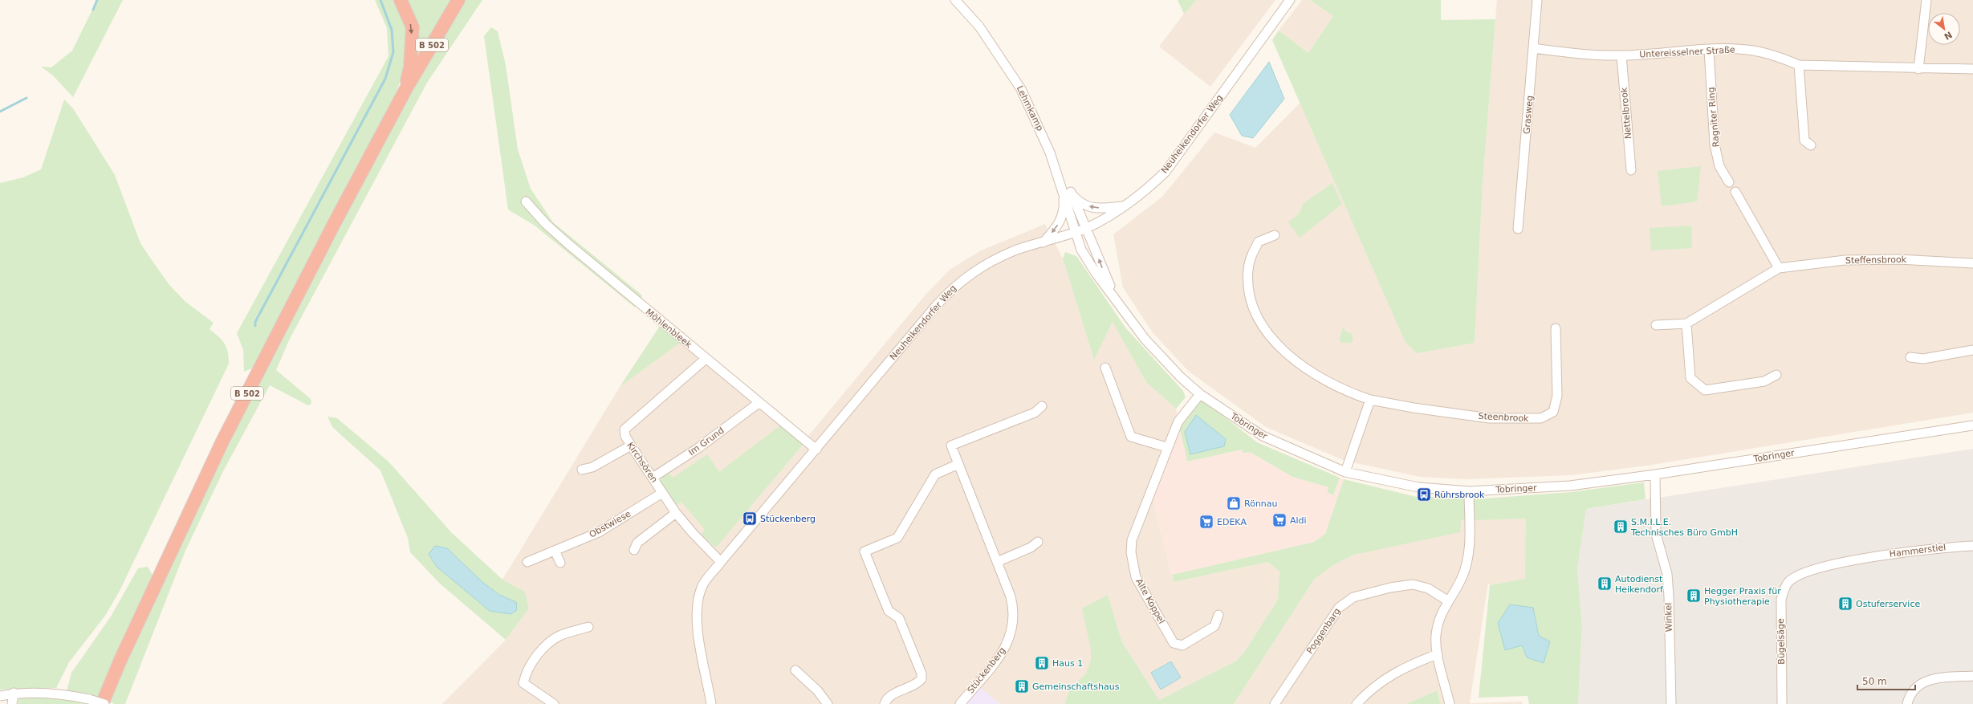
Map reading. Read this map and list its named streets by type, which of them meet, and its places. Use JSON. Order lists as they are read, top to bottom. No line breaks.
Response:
{"streets":{"highway":["B 502"],"street":["Untereisselner Straße","Lehmkamp","Nettelbrook","Grasweg","Ragniter Ring","Neuheikendorfer Weg","Steffensbrook","Möhlenbleek","Steenbrook","Tobringer","Im Grund","Kirchsören","Obstwiese","Hammerstiel","Alte Koppel","Winkel","Poggenbarg","Bügelsäge","Stückenberg"]},"crossings":[["Untereisselner Straße","Nettelbrook"],["Untereisselner Straße","Grasweg"],["Untereisselner Straße","Ragniter Ring"],["Neuheikendorfer Weg","Möhlenbleek"],["Neuheikendorfer Weg","Tobringer"],["Neuheikendorfer Weg","Kirchsören"],["Möhlenbleek","Im Grund"],["Möhlenbleek","Kirchsören"],["Tobringer","Alte Koppel"],["Tobringer","Winkel"],["Im Grund","Kirchsören"],["Kirchsören","Obstwiese"],["Hammerstiel","Bügelsäge"]],"places":{"bus stop":["Rührsbrook","Stückenberg"],"shop":["Rönnau"],"supermarket":["Aldi","EDEKA"],"building":["S.M.I.L.E. Technisches Büro GmbH","Autodienst Heikendorf","Hegger Praxis für Physiotherapie","Ostuferservice","Haus 1","Gemeinschaftshaus"]},"scale_bar":"50 m","north":"bottom right"}
